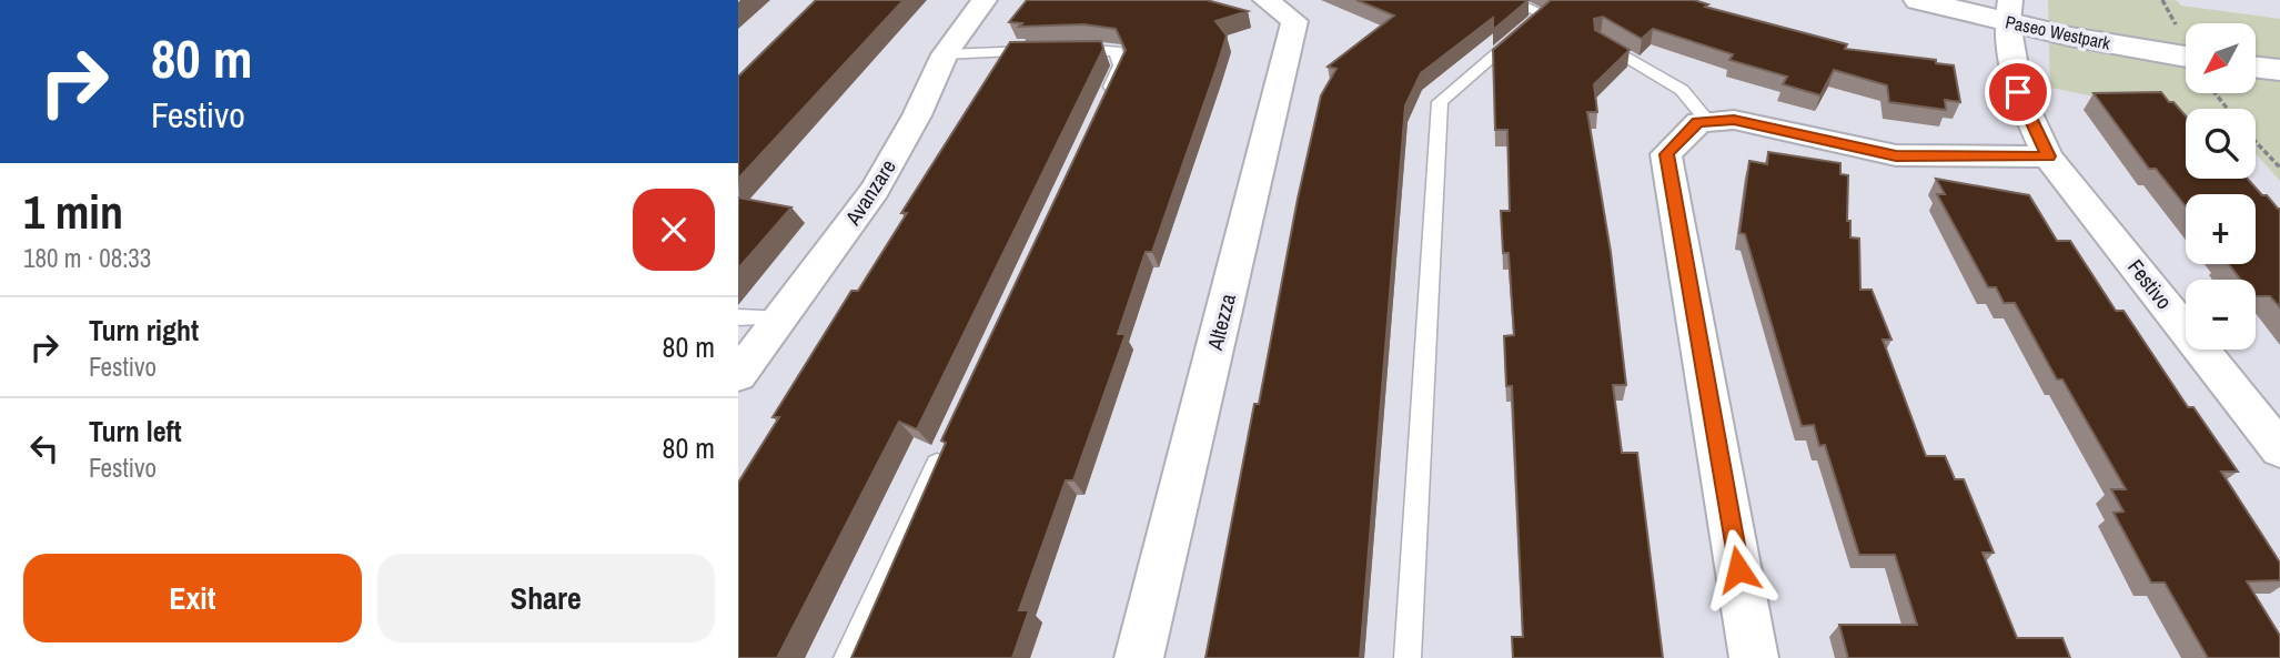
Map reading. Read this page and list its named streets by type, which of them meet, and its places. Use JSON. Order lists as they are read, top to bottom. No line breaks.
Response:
{"streets":{"street":["Paseo Westpark","Avanzare","Festivo","Altezza"]},"crossings":[["Paseo Westpark","Festivo"]],"north":"bottom left","page":{"turn":["80 m","Festivo"],"map_buttons":["+","−"],"heading":["1 min","180 m · 08:33"],"list":[{"name":"Turn right","note":"Festivo","value":"80 m"},{"name":"Turn left","note":"Festivo","value":"80 m"}],"buttons":["Exit","Share"]}}
